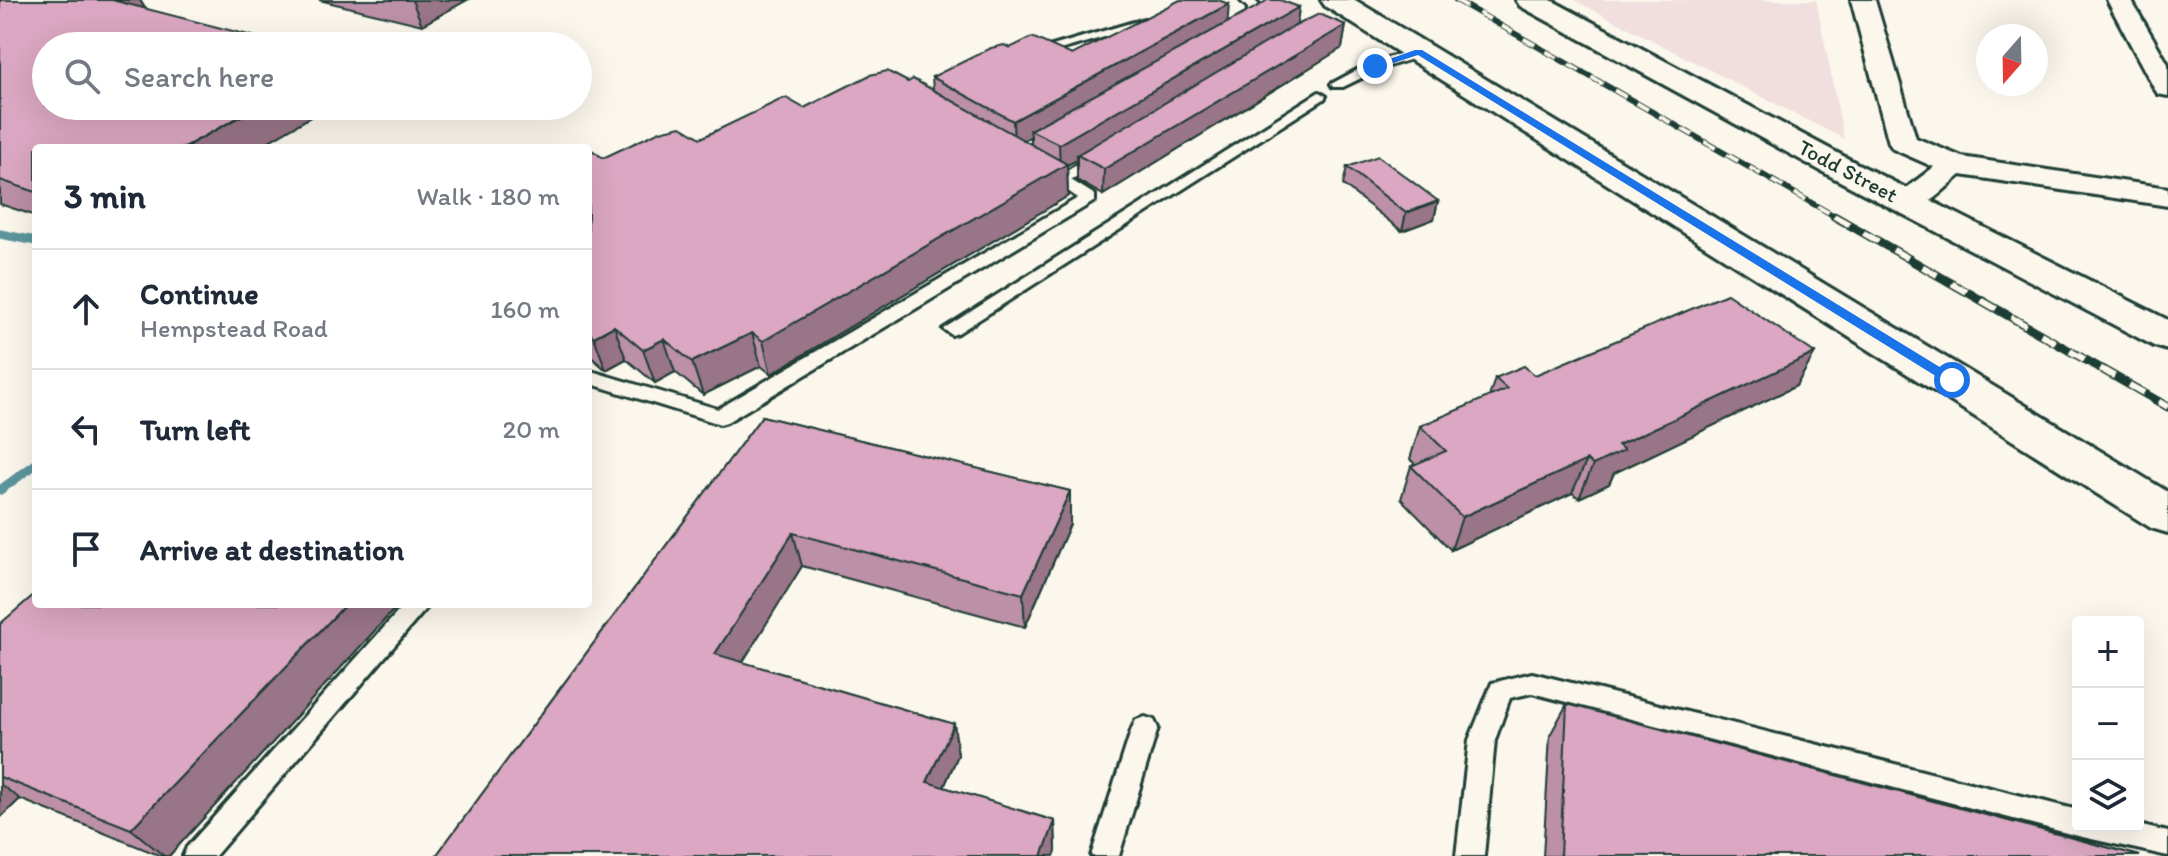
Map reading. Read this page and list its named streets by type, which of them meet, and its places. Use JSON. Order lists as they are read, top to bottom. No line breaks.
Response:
{"streets":{"main road":["Todd Street"]},"north":"bottom","page":{"search":"Search here","heading":["3 min","Walk · 180 m"],"list":[["Continue","Hempstead Road","160 m"],["Turn left","20 m"],"Arrive at destination"],"map_buttons":["+","−"]}}
